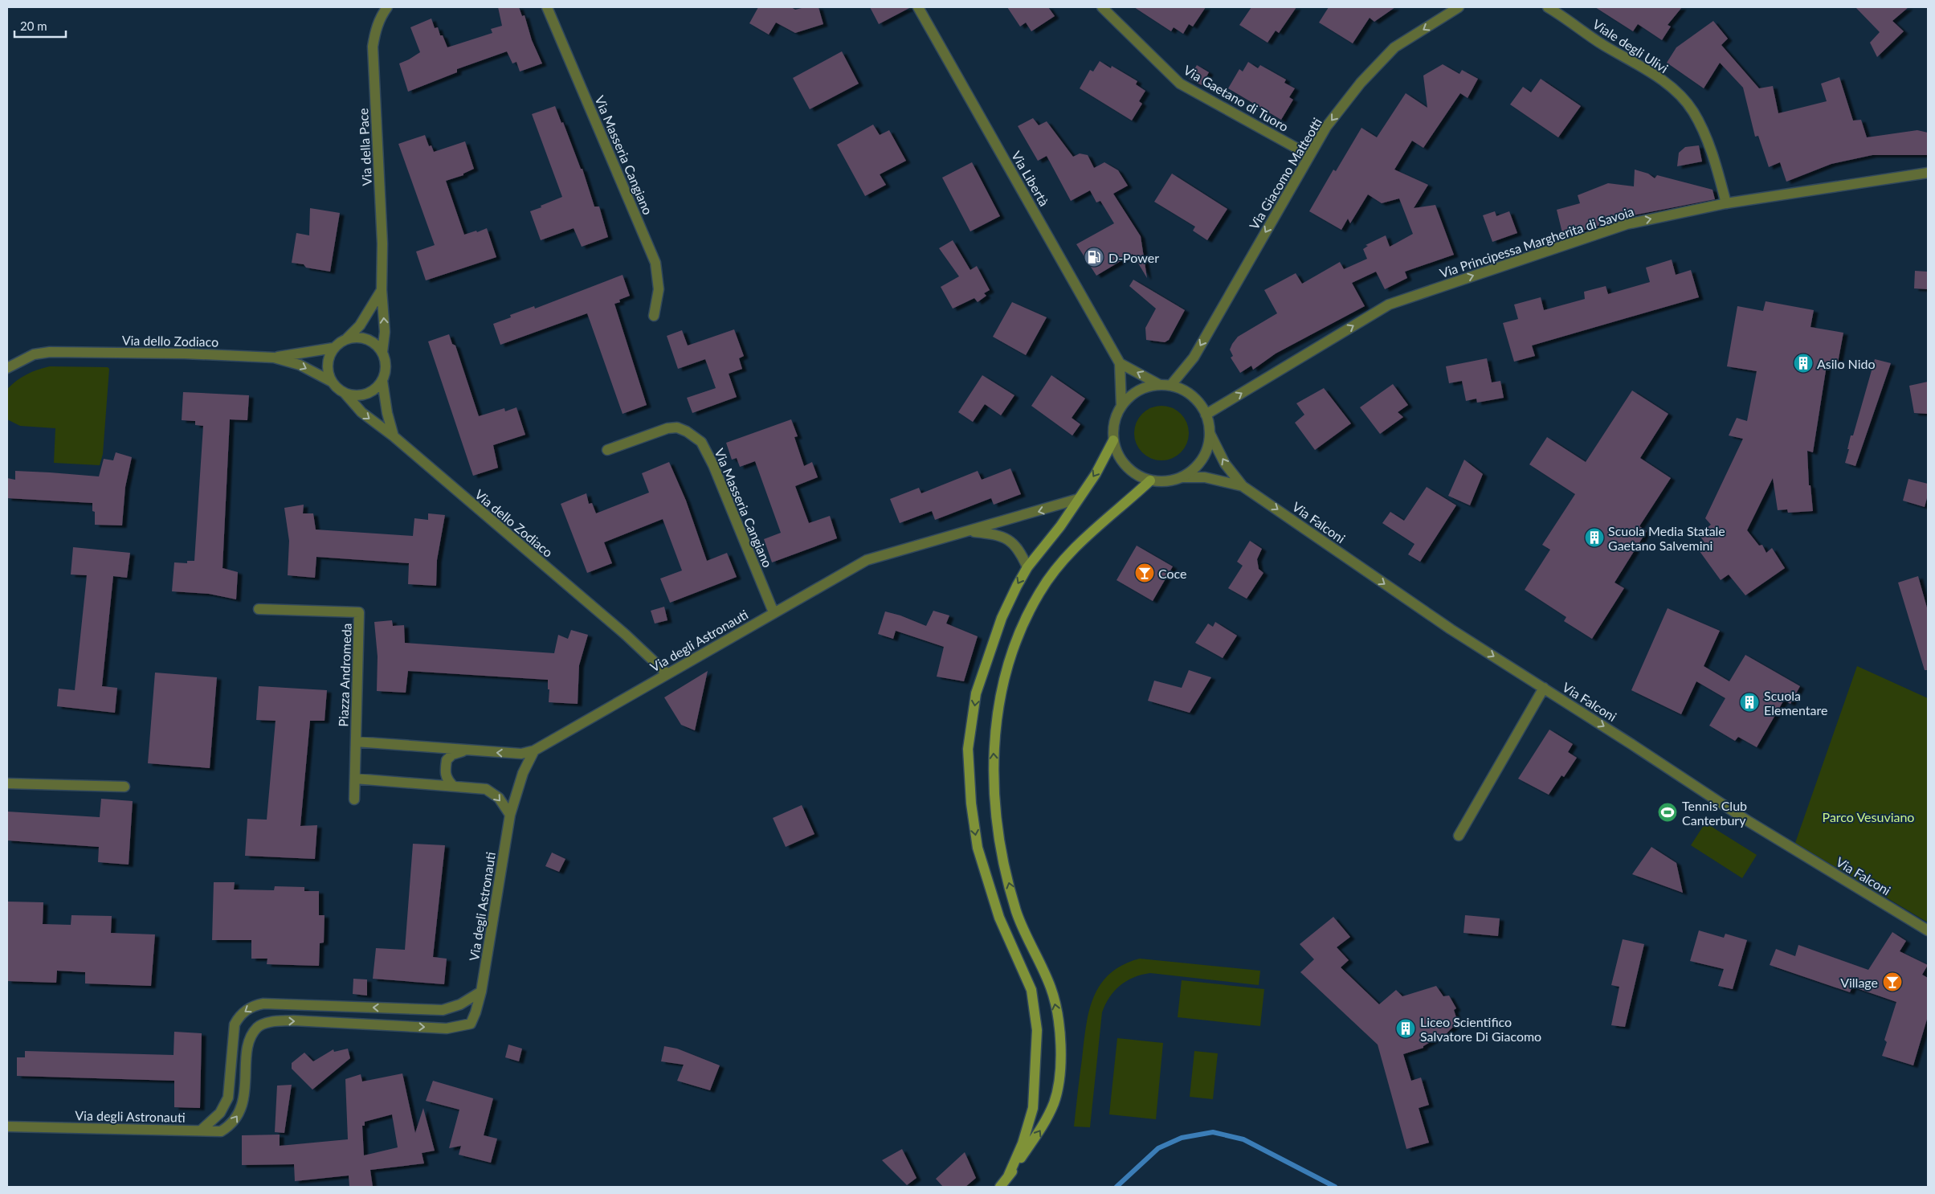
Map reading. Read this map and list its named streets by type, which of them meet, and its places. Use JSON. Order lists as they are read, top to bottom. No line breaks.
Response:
{"streets":{"street":["Viale degli Ulivi","Via Gaetano di Tuoro","Via della Pace","Via Masseria Cangiano","Via Giacomo Matteotti","Via Libertà","Via Principessa Margherita di Savoia","Via dello Zodiaco","Via Falconi","Via degli Astronauti","Piazza Andromeda"]},"crossings":[["Viale degli Ulivi","Via Principessa Margherita di Savoia"],["Via Gaetano di Tuoro","Via Giacomo Matteotti"],["Via della Pace","Via dello Zodiaco"],["Via Masseria Cangiano","Via degli Astronauti"],["Via Giacomo Matteotti","Via Libertà"],["Via Giacomo Matteotti","Via Principessa Margherita di Savoia"],["Via Giacomo Matteotti","Via Falconi"],["Via Libertà","Via Principessa Margherita di Savoia"],["Via Libertà","Via Falconi"],["Via Principessa Margherita di Savoia","Via Falconi"],["Via dello Zodiaco","Via degli Astronauti"],["Via degli Astronauti","Piazza Andromeda"]],"one_way":["Via Giacomo Matteotti","Via Principessa Margherita di Savoia","Via Falconi"],"parks":["Parco Vesuviano"],"places":{"fuel station":["D-Power"],"building":["Asilo Nido","Scuola Media Statale Gaetano Salvemini","Scuola Elementare","Liceo Scientifico Salvatore Di Giacomo"],"bar":["Coce","Village"],"sports":["Tennis Club Canterbury"]},"scale_bar":"20 m"}
